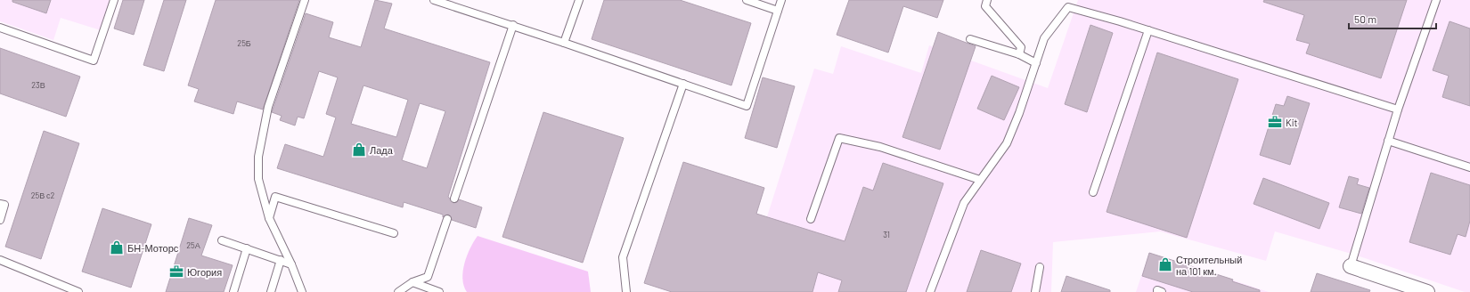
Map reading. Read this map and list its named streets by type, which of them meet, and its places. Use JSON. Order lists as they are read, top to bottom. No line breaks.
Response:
{"places":{"office":["Kit","Югория"],"shop":["Лада","БН-Моторс","Строительный на 101 км."]},"house_numbers":["25Б","23В","25В с2","31","25А"],"scale_bar":"50 m"}
